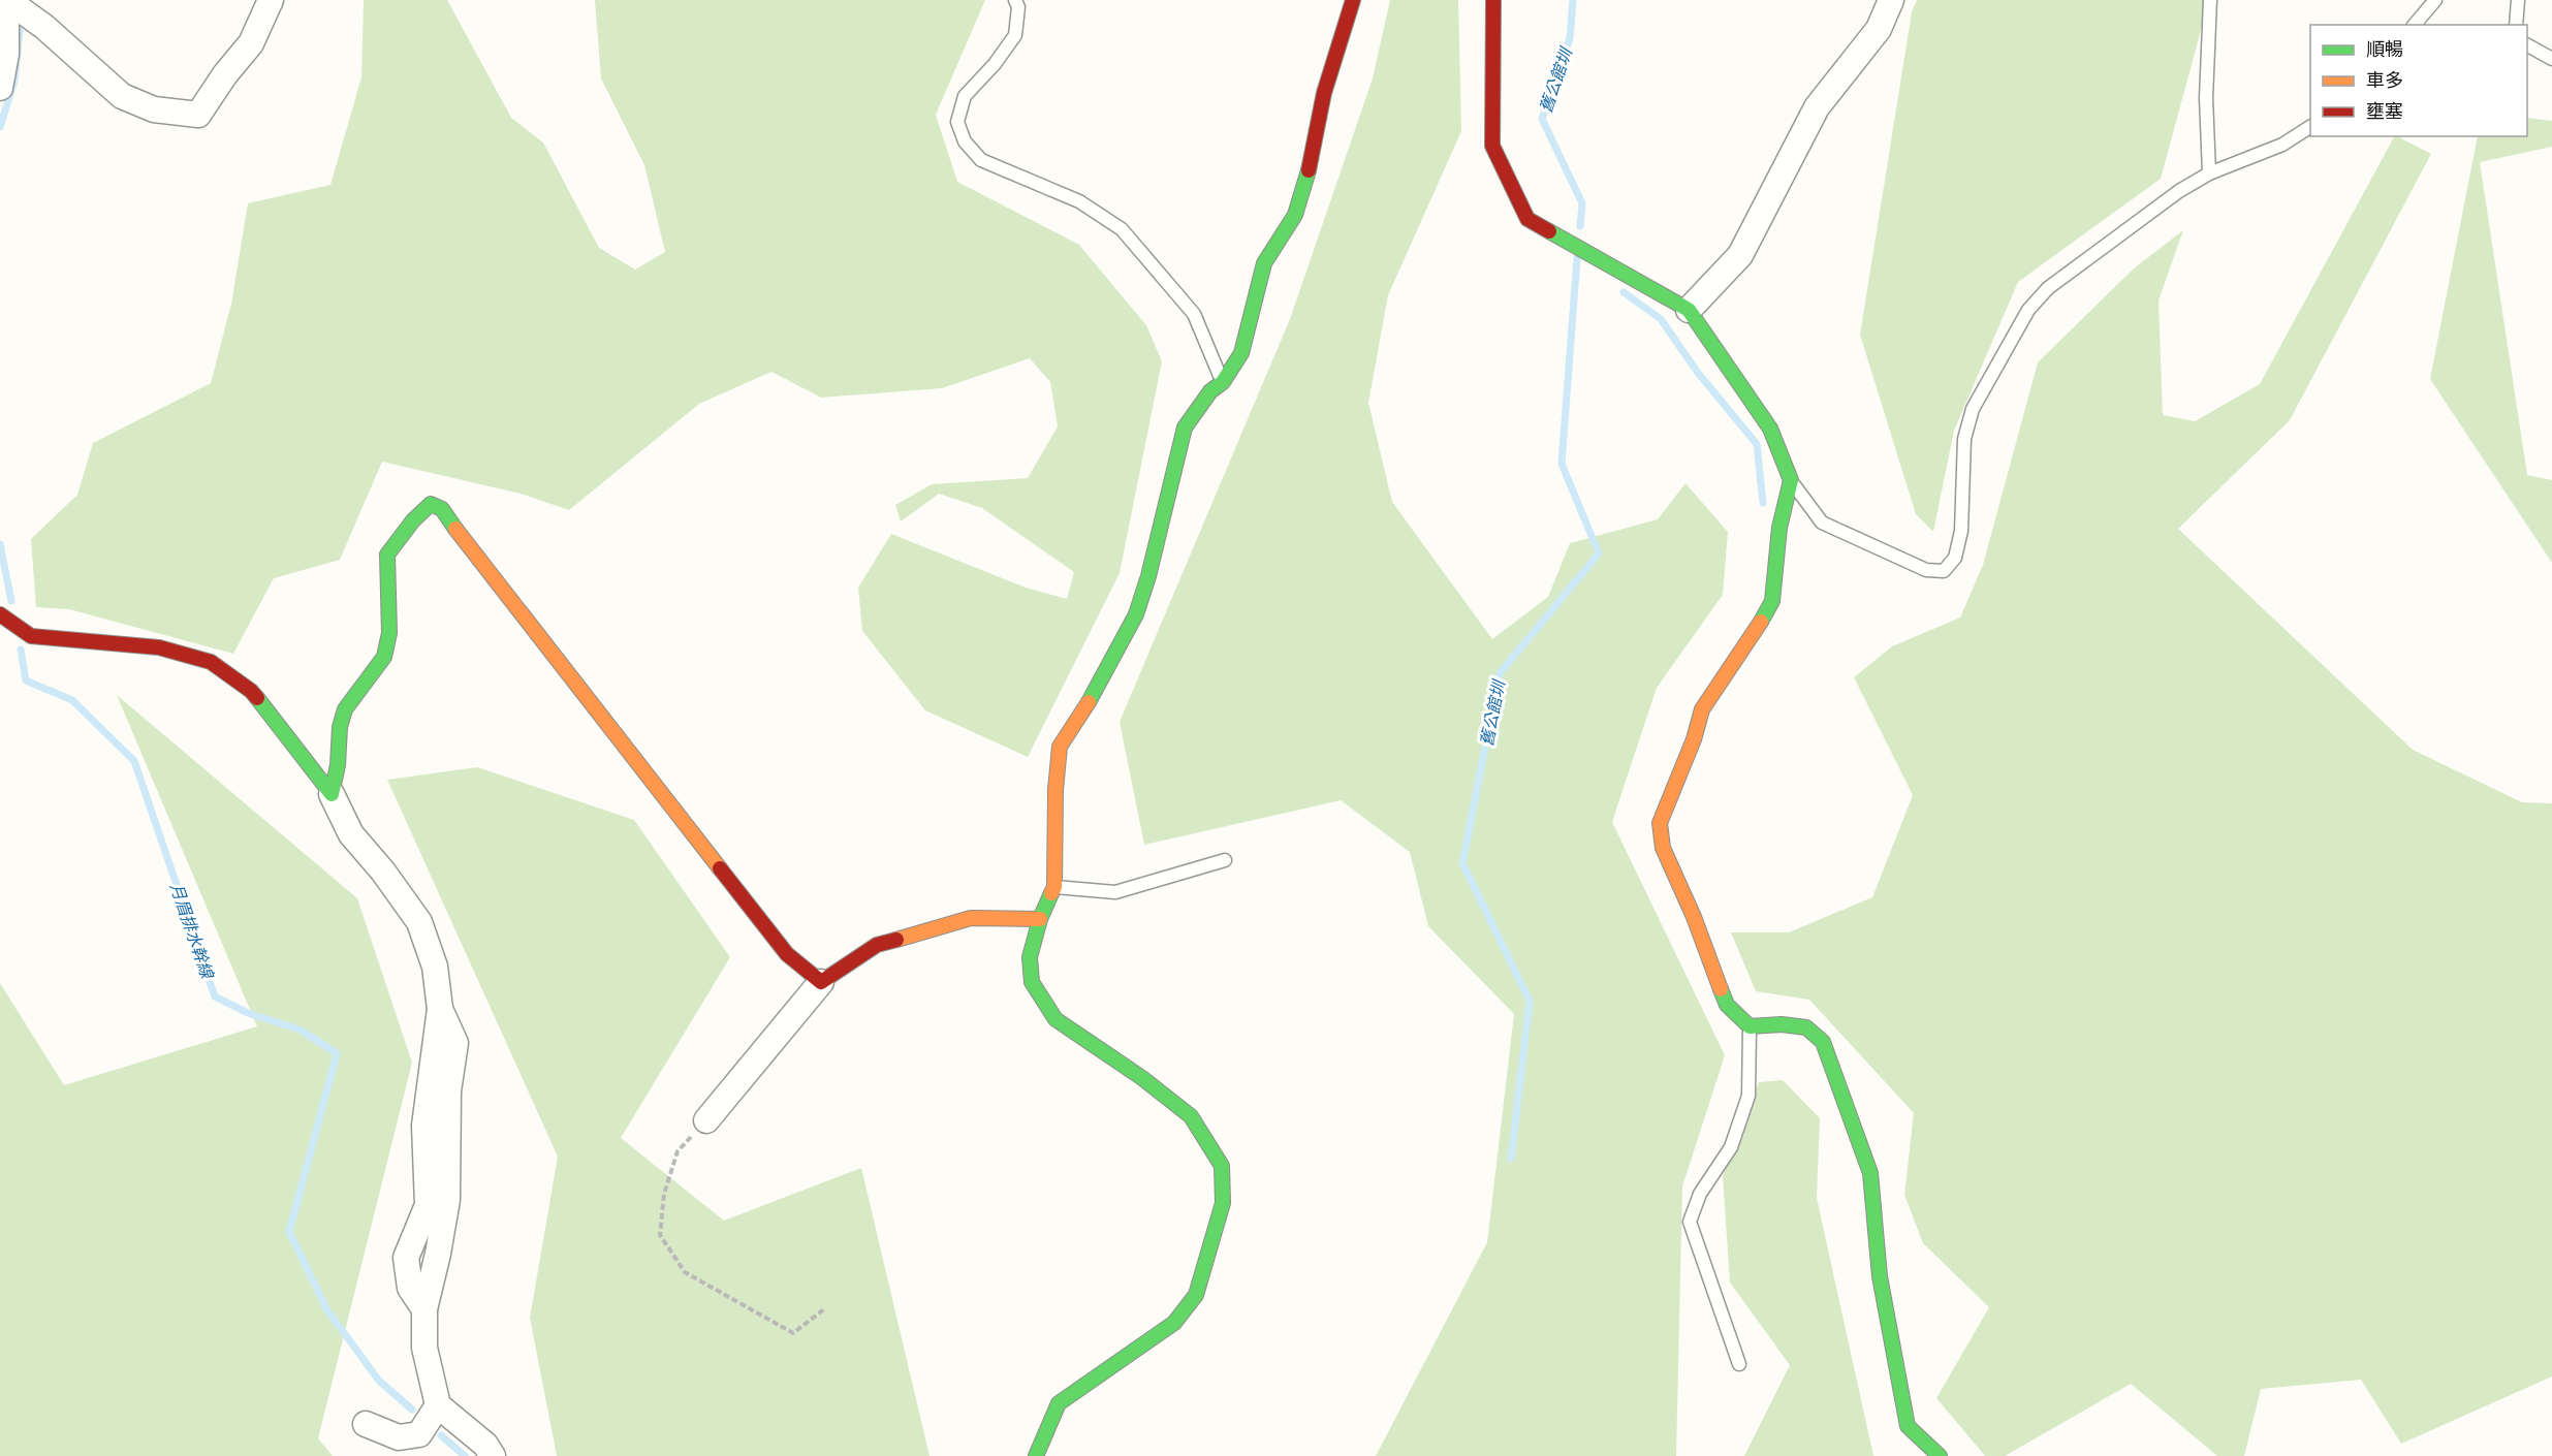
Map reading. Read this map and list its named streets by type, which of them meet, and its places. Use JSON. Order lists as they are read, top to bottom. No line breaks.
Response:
{"water":["舊公館圳","月眉排水幹線"],"legend":["順暢","車多","壅塞"]}
